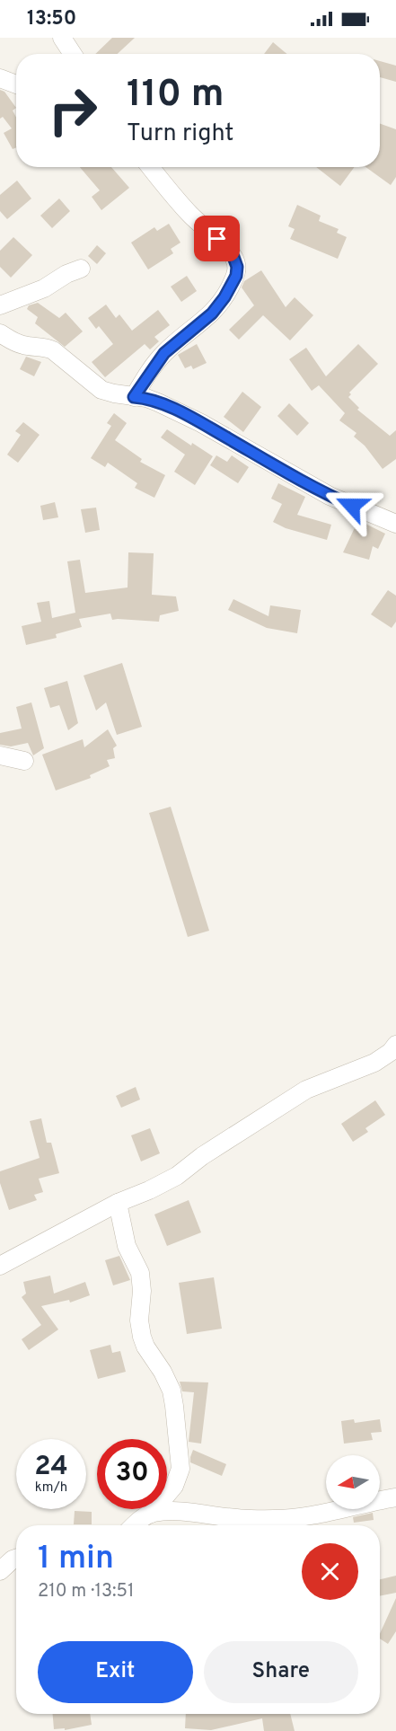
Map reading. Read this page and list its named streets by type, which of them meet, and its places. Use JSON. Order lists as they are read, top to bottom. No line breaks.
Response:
{"north":"left","page":{"status":"13:50","turn":["110 m","Turn right"],"speed":"24 km/h","limit":"30","heading":["1 min","210 m · 13:51"],"buttons":["Exit","Share"]}}
